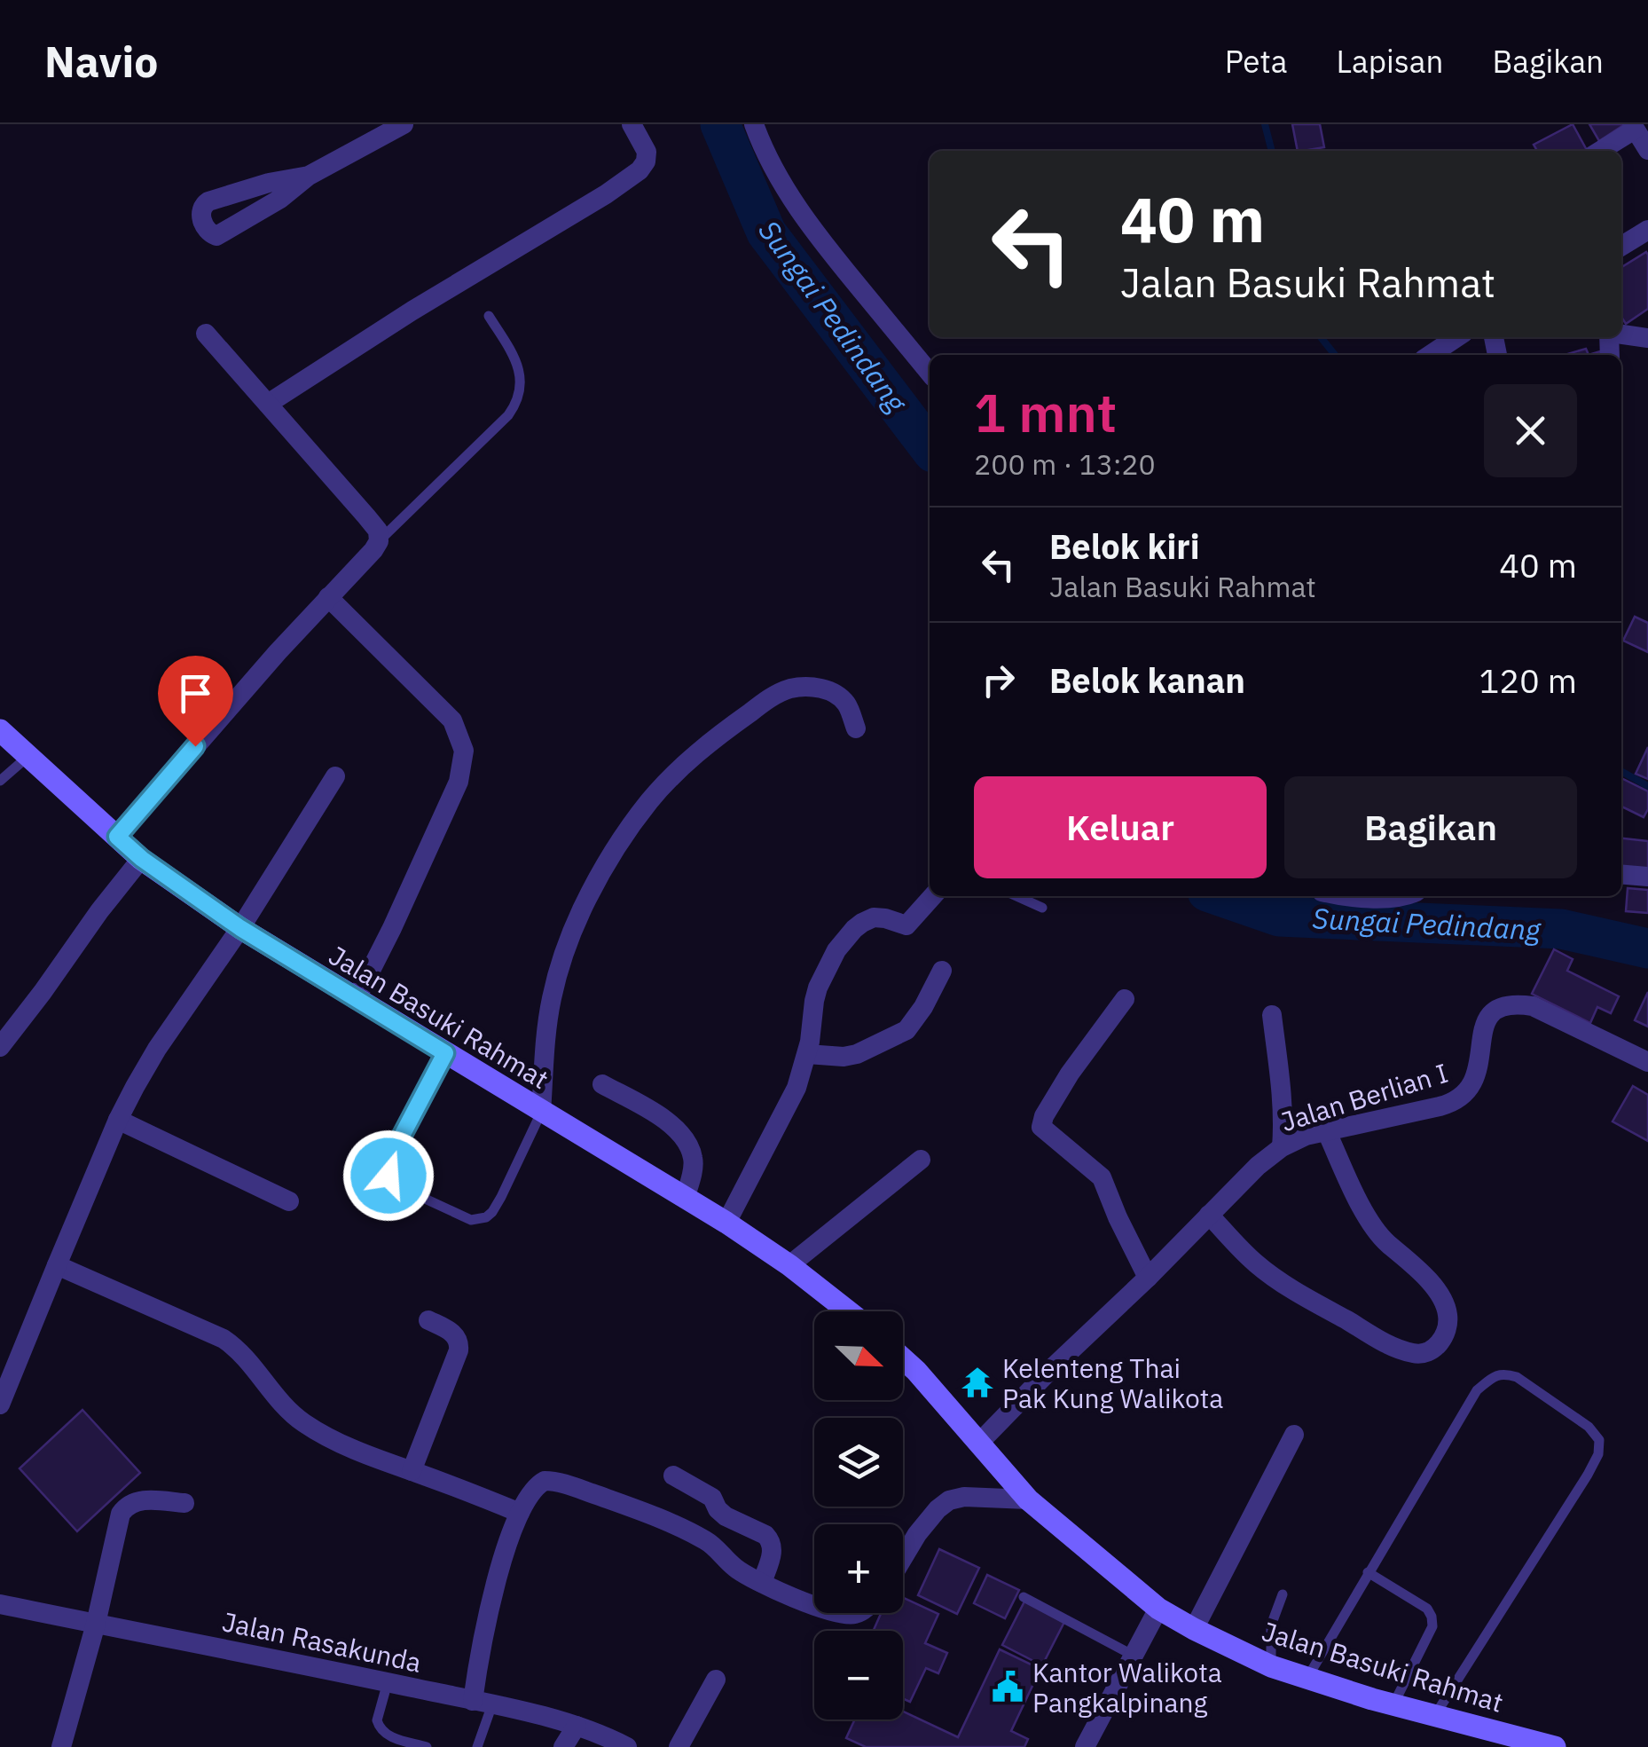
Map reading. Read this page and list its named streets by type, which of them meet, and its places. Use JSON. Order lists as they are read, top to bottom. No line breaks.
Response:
{"streets":{"street":["Jalan Basuki Rahmat","Jalan Berlian I","Jalan Rasakunda"]},"crossings":[["Jalan Basuki Rahmat","Jalan Berlian I"]],"water":["Sungai Pedindang"],"places":{"temple":["Kelenteng Thai Pak Kung Walikota"],"public building":["Kantor Walikota Pangkalpinang"]},"north":"bottom right","page":{"header":"Navio","nav":["Peta","Lapisan","Bagikan"],"turn":["40 m","Jalan Basuki Rahmat"],"heading":["1 mnt","200 m · 13:20"],"list":[{"name":"Belok kiri","note":"Jalan Basuki Rahmat","value":"40 m"},{"name":"Belok kanan","value":"120 m"}],"buttons":["Keluar","Bagikan"],"map_buttons":["+","−"]}}
